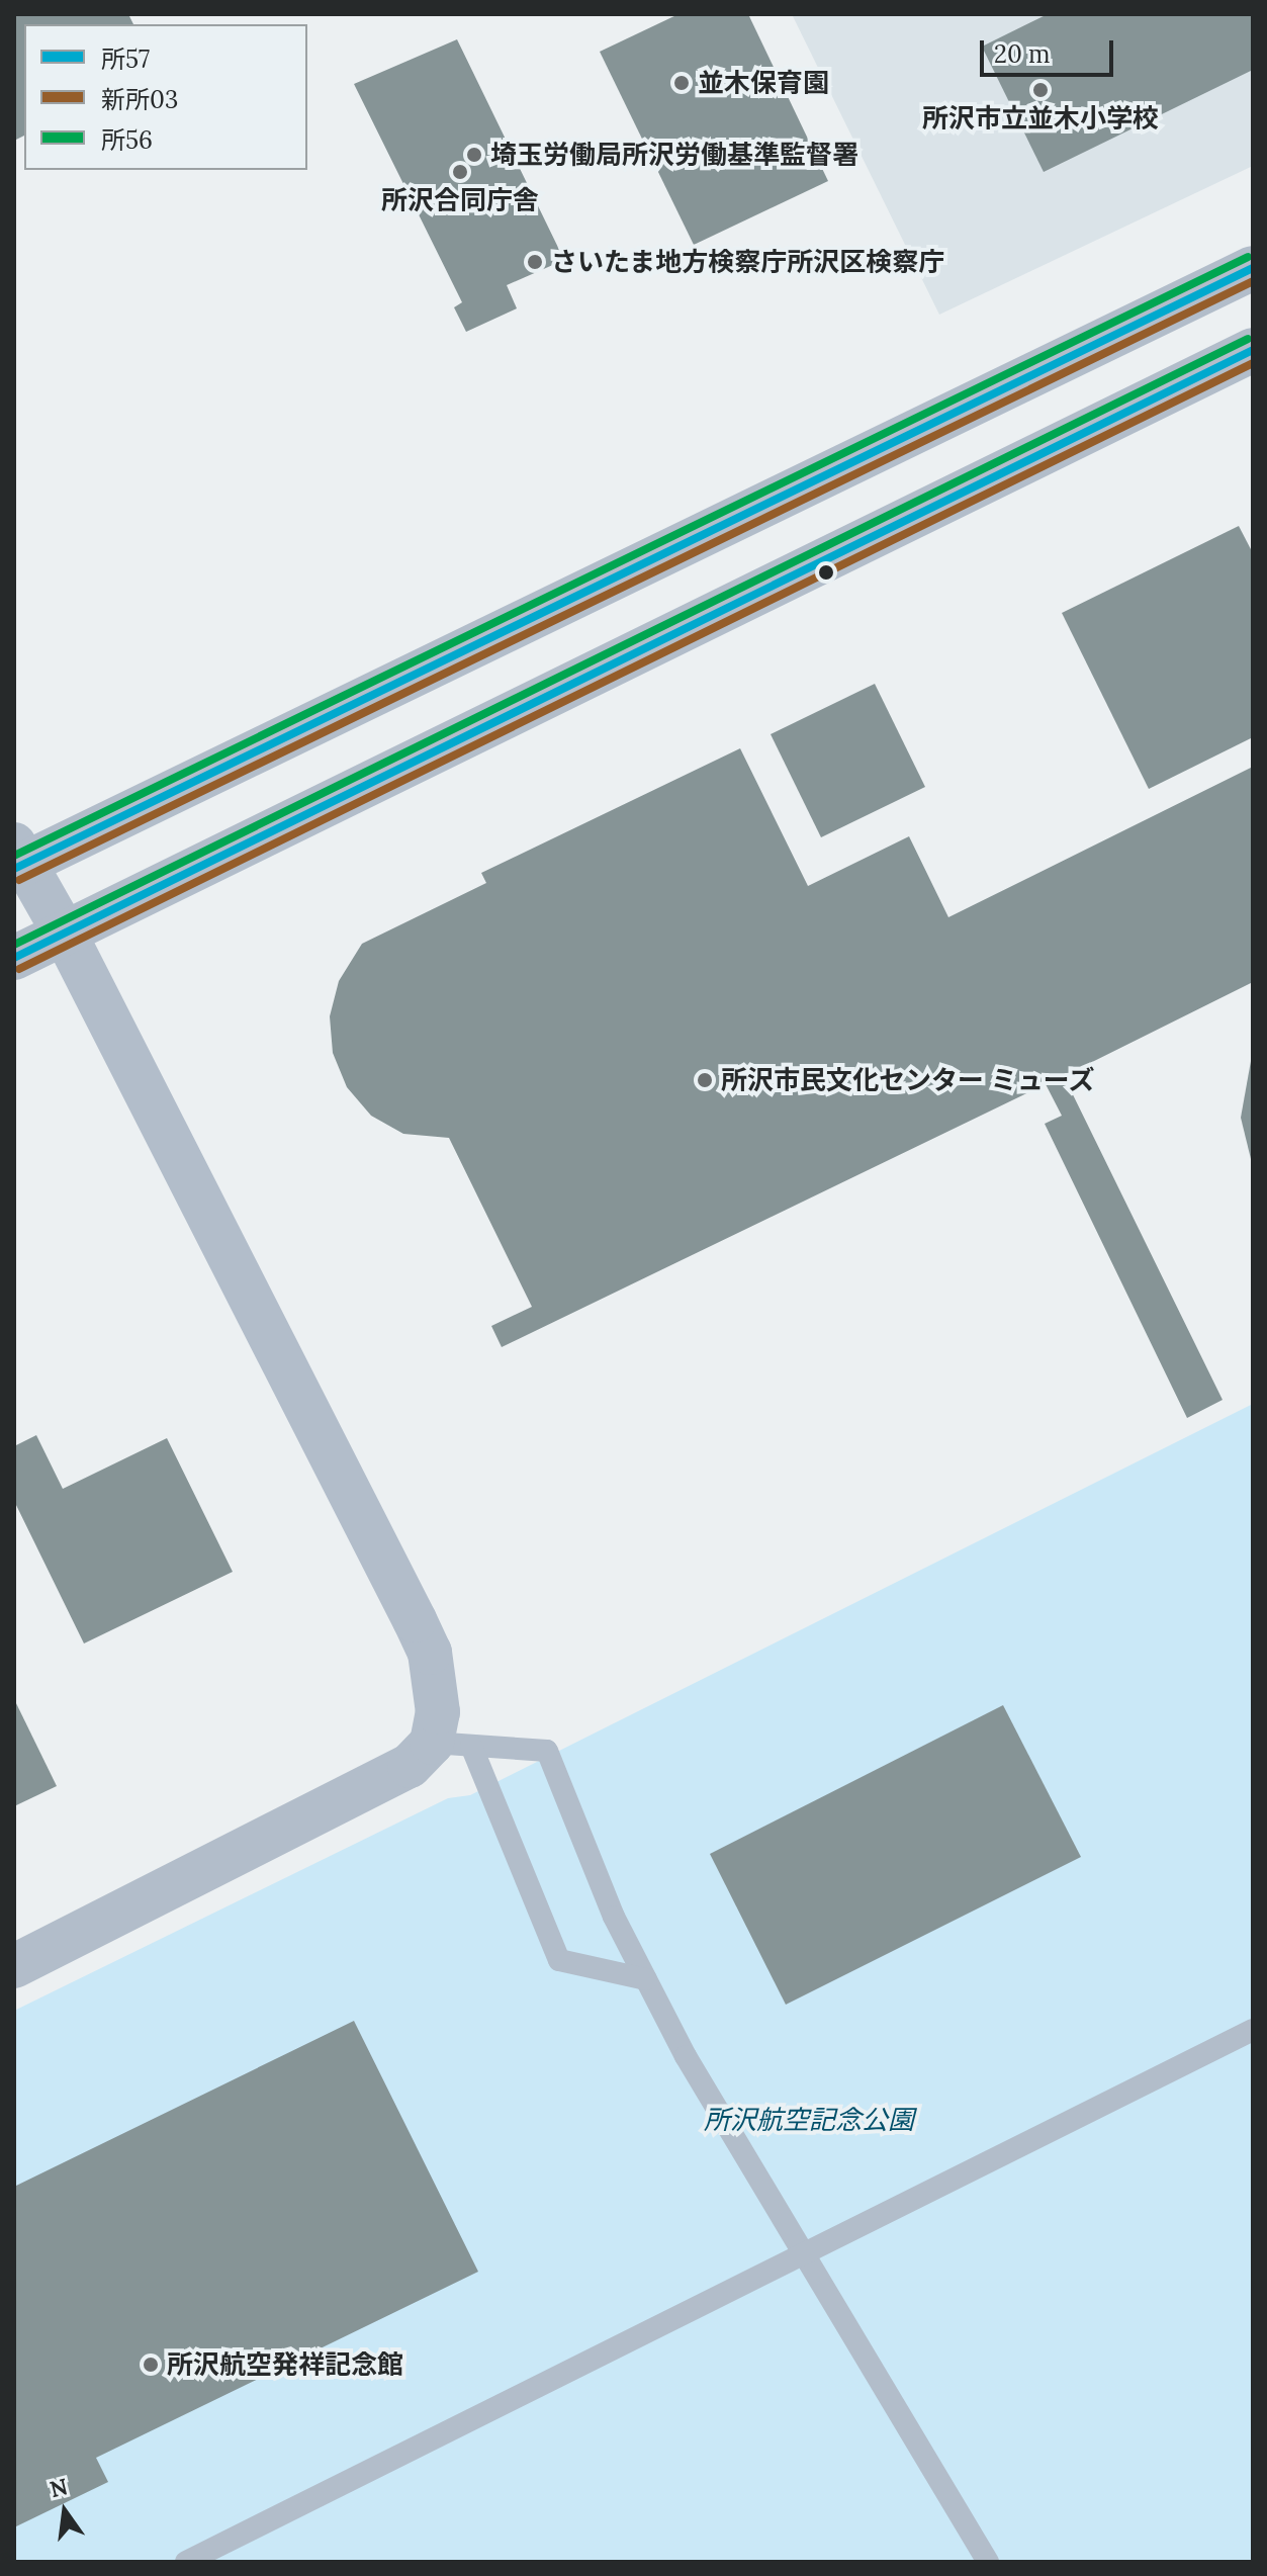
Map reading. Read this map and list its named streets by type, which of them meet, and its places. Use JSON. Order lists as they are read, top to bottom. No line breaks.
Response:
{"parks":["所沢航空記念公園"],"places":["並木保育園","所沢市立並木小学校","埼玉労働局所沢労働基準監督署","所沢合同庁舎","さいたま地方検察庁所沢区検察庁","所沢市民文化センター ミューズ","所沢航空発祥記念館"],"lines":["transit line 所56","transit line 所57","transit line 新所03"],"legend":["所57","新所03","所56"],"scale_bar":"20 m","north":"top"}
